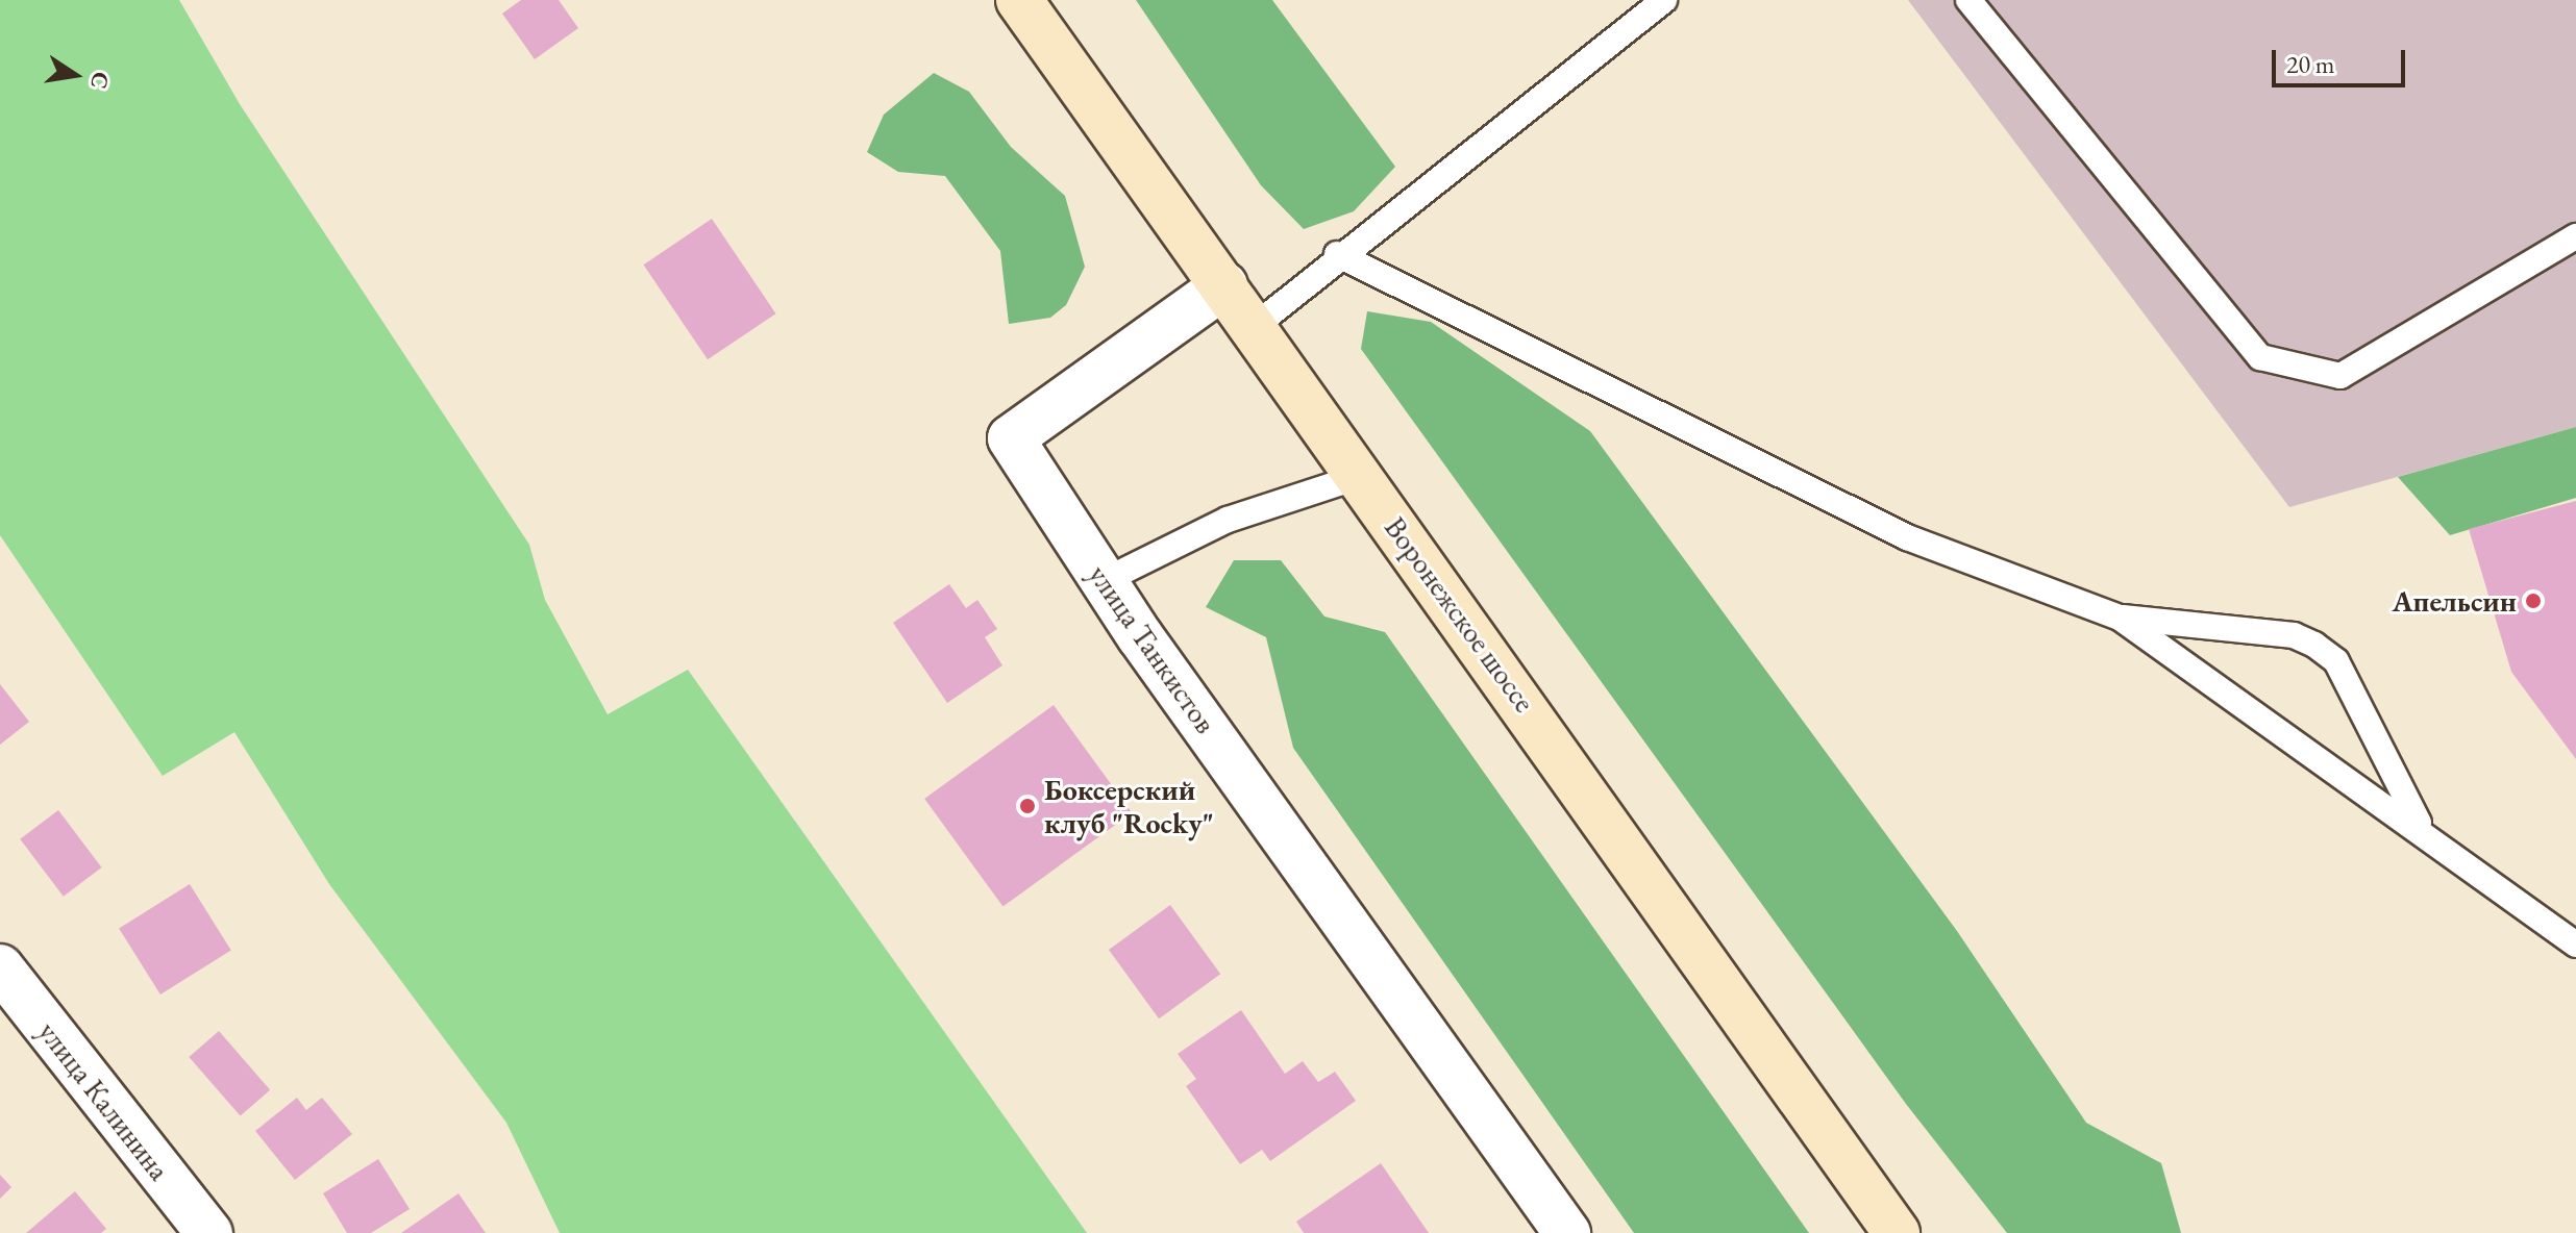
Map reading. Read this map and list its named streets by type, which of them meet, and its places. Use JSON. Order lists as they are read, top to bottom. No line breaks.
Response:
{"streets":{"main road":["Воронежское шоссе"],"street":["улица Танкистов","улица Калинина"]},"crossings":[["Воронежское шоссе","улица Танкистов"]],"places":["Апельсин","Боксерский клуб \"Rocky\""],"scale_bar":"20 m","north":"right"}
